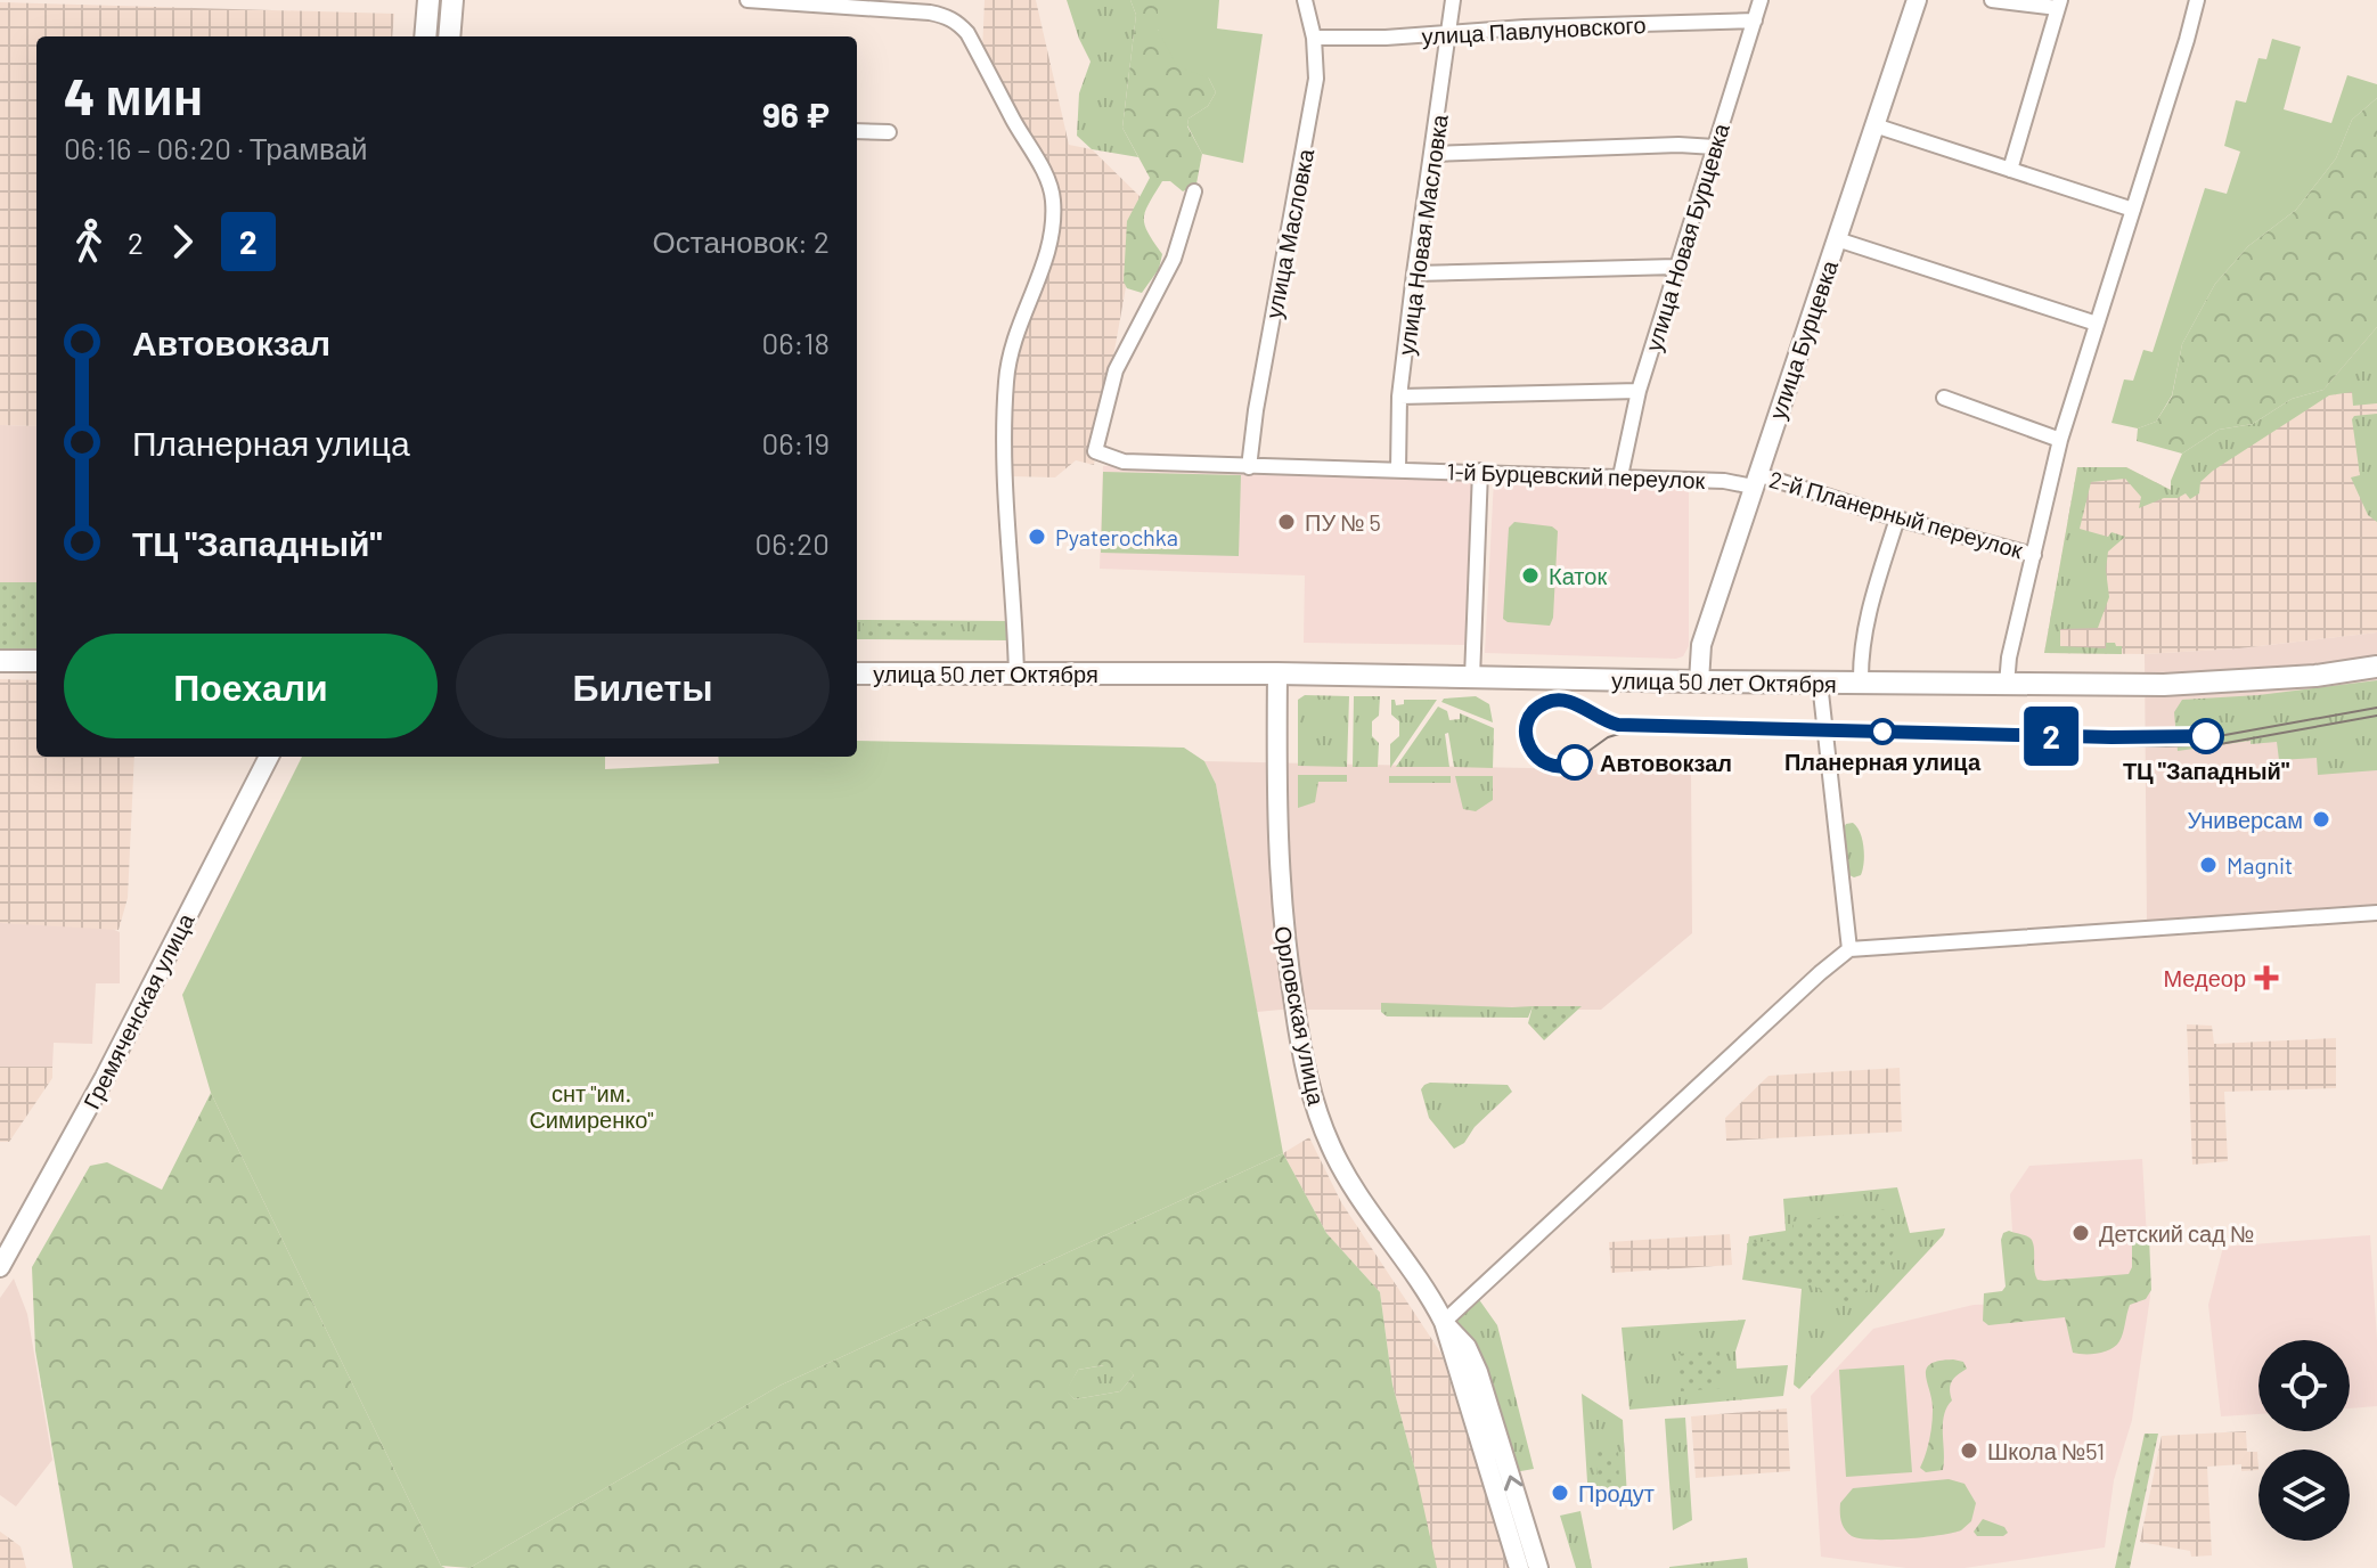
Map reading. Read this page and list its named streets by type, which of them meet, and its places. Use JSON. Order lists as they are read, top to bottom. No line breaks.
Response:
{"streets":{"main road":["улица 50 лет Октября"],"street":["улица Павлуновского","улица Масловка","улица Новая Масловка","улица Новая Бурцевка","улица Бурцевка","1-й Бурцевский переулок","2-й Планерный переулок","Гремяченская улица","Орловская улица"]},"crossings":[["улица Павлуновского","улица Масловка"],["улица Павлуновского","улица Новая Масловка"],["улица Павлуновского","улица Новая Бурцевка"],["улица Масловка","1-й Бурцевский переулок"],["улица Новая Масловка","1-й Бурцевский переулок"],["улица Новая Бурцевка","1-й Бурцевский переулок"],["улица Бурцевка","1-й Бурцевский переулок"],["улица Бурцевка","2-й Планерный переулок"],["улица Бурцевка","улица 50 лет Октября"],["1-й Бурцевский переулок","2-й Планерный переулок"],["улица 50 лет Октября","Орловская улица"]],"parks":["снт \"им. Симиренко\""],"places":{"other":["ПУ № 5","Pyaterochka","Каток","Планерная улица","ТЦ \"Западный\"","Автовокзал","Универсам","Magnit","Детский сад №","Школа №51","Продут"],"health":["Медеор"]},"lines":["tram line 2"],"page":{"on_map":"2","heading":["4 мин","06:16 – 06:20 · Трамвай","96 ₽"],"legs":["2","2","Остановок: 2"],"list":[{"name":"Автовокзал","value":"06:18"},{"name":"Планерная улица","value":"06:19"},{"name":"ТЦ \"Западный\"","value":"06:20"}],"buttons":["Поехали","Билеты"]}}
